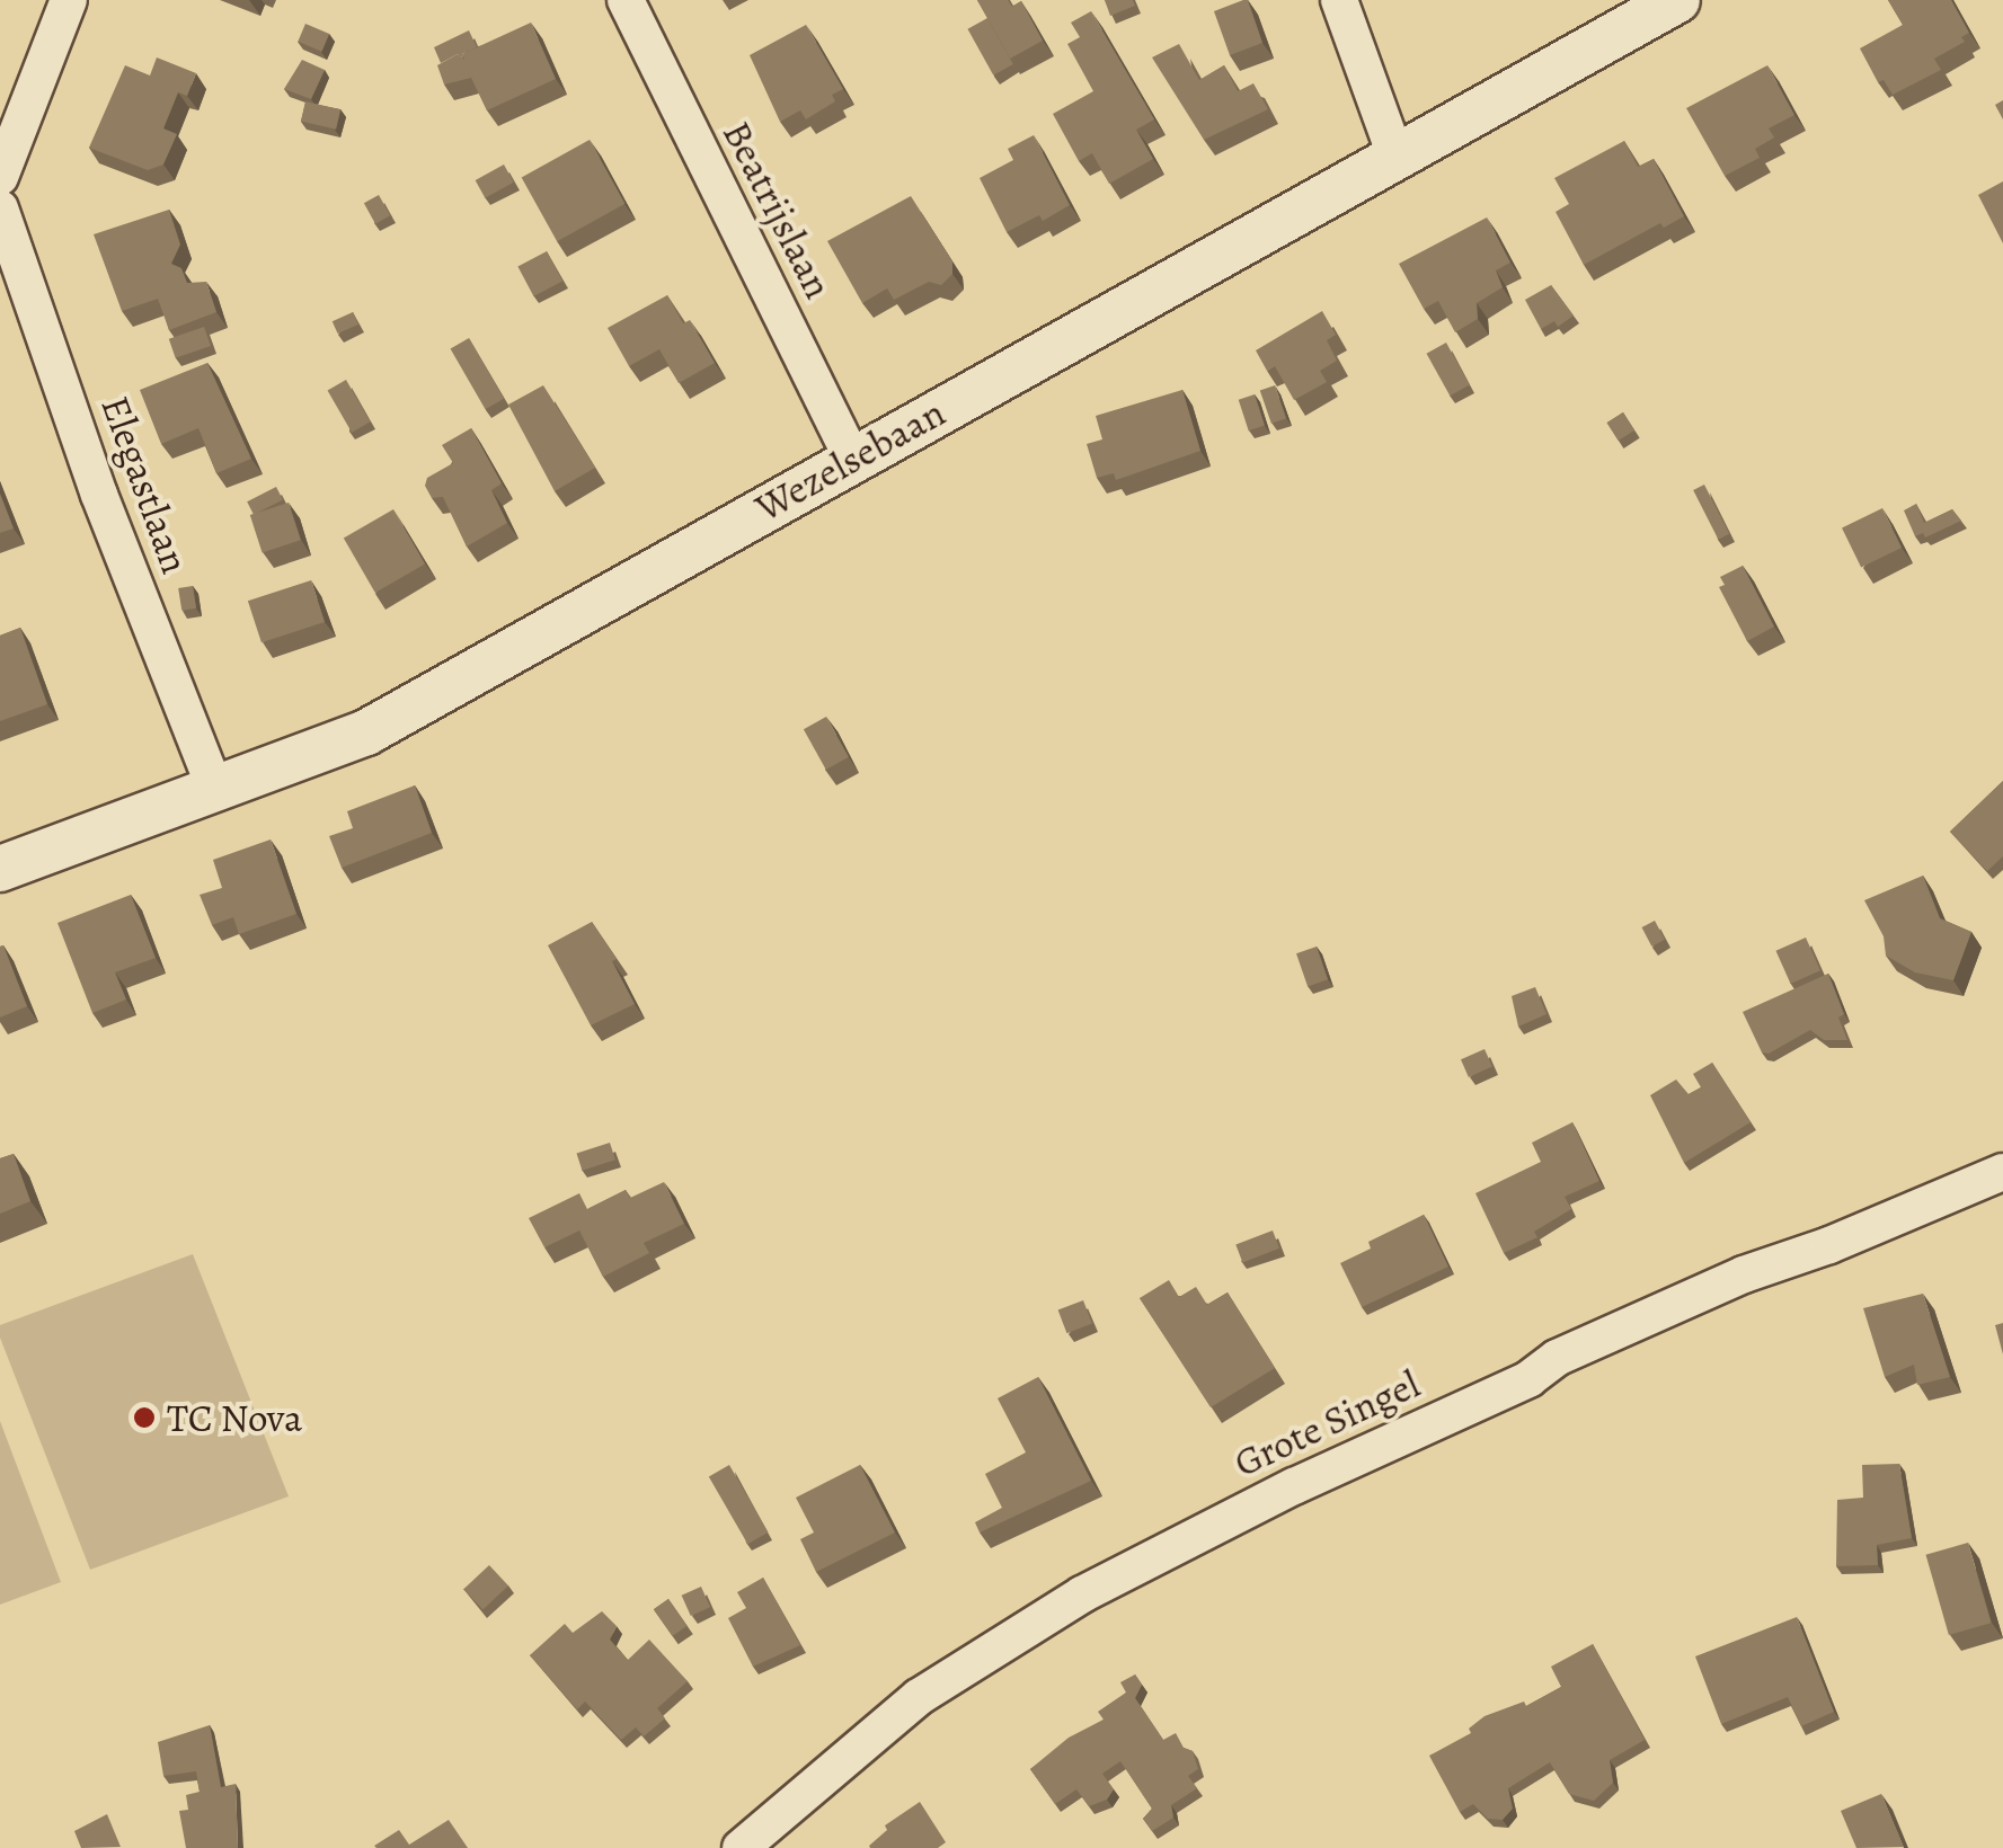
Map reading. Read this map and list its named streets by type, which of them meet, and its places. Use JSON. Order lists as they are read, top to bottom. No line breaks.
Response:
{"streets":{"street":["Beatrijslaan","Wezelsebaan","Elegastlaan","Grote Singel"]},"crossings":[["Beatrijslaan","Wezelsebaan"],["Wezelsebaan","Elegastlaan"]],"places":["TC Nova"]}
